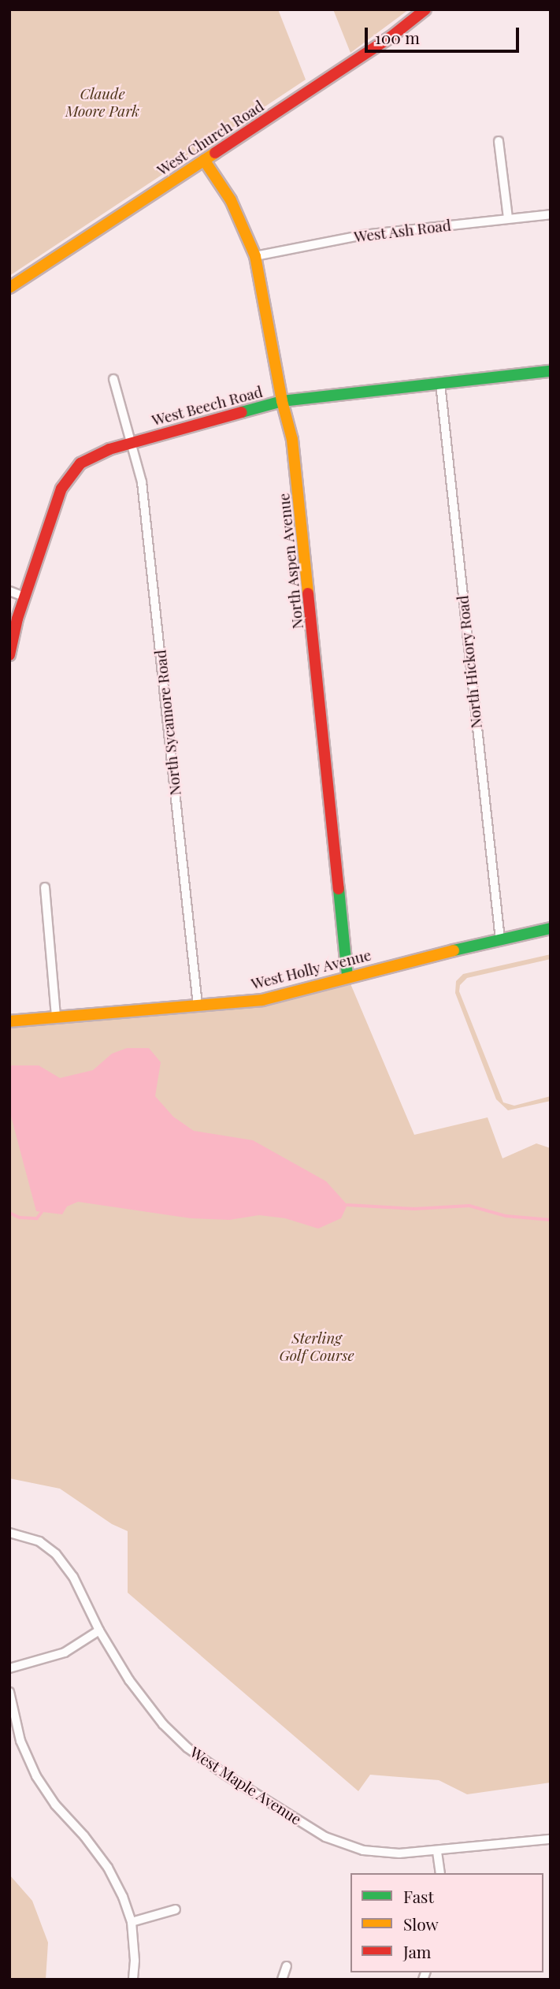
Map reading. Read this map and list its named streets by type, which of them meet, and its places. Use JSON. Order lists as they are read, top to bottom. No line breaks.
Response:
{"streets":{"street":["West Church Road","West Ash Road","West Beech Road","North Aspen Avenue","North Hickory Road","North Sycamore Road","West Holly Avenue","West Maple Avenue"]},"crossings":[["West Church Road","North Aspen Avenue"],["West Ash Road","North Aspen Avenue"],["West Beech Road","North Aspen Avenue"],["West Beech Road","North Hickory Road"],["West Beech Road","North Sycamore Road"],["North Aspen Avenue","West Holly Avenue"],["North Hickory Road","West Holly Avenue"],["North Sycamore Road","West Holly Avenue"]],"parks":["Claude Moore Park","Sterling Golf Course"],"legend":["Fast","Slow","Jam"],"scale_bar":"100 m"}
